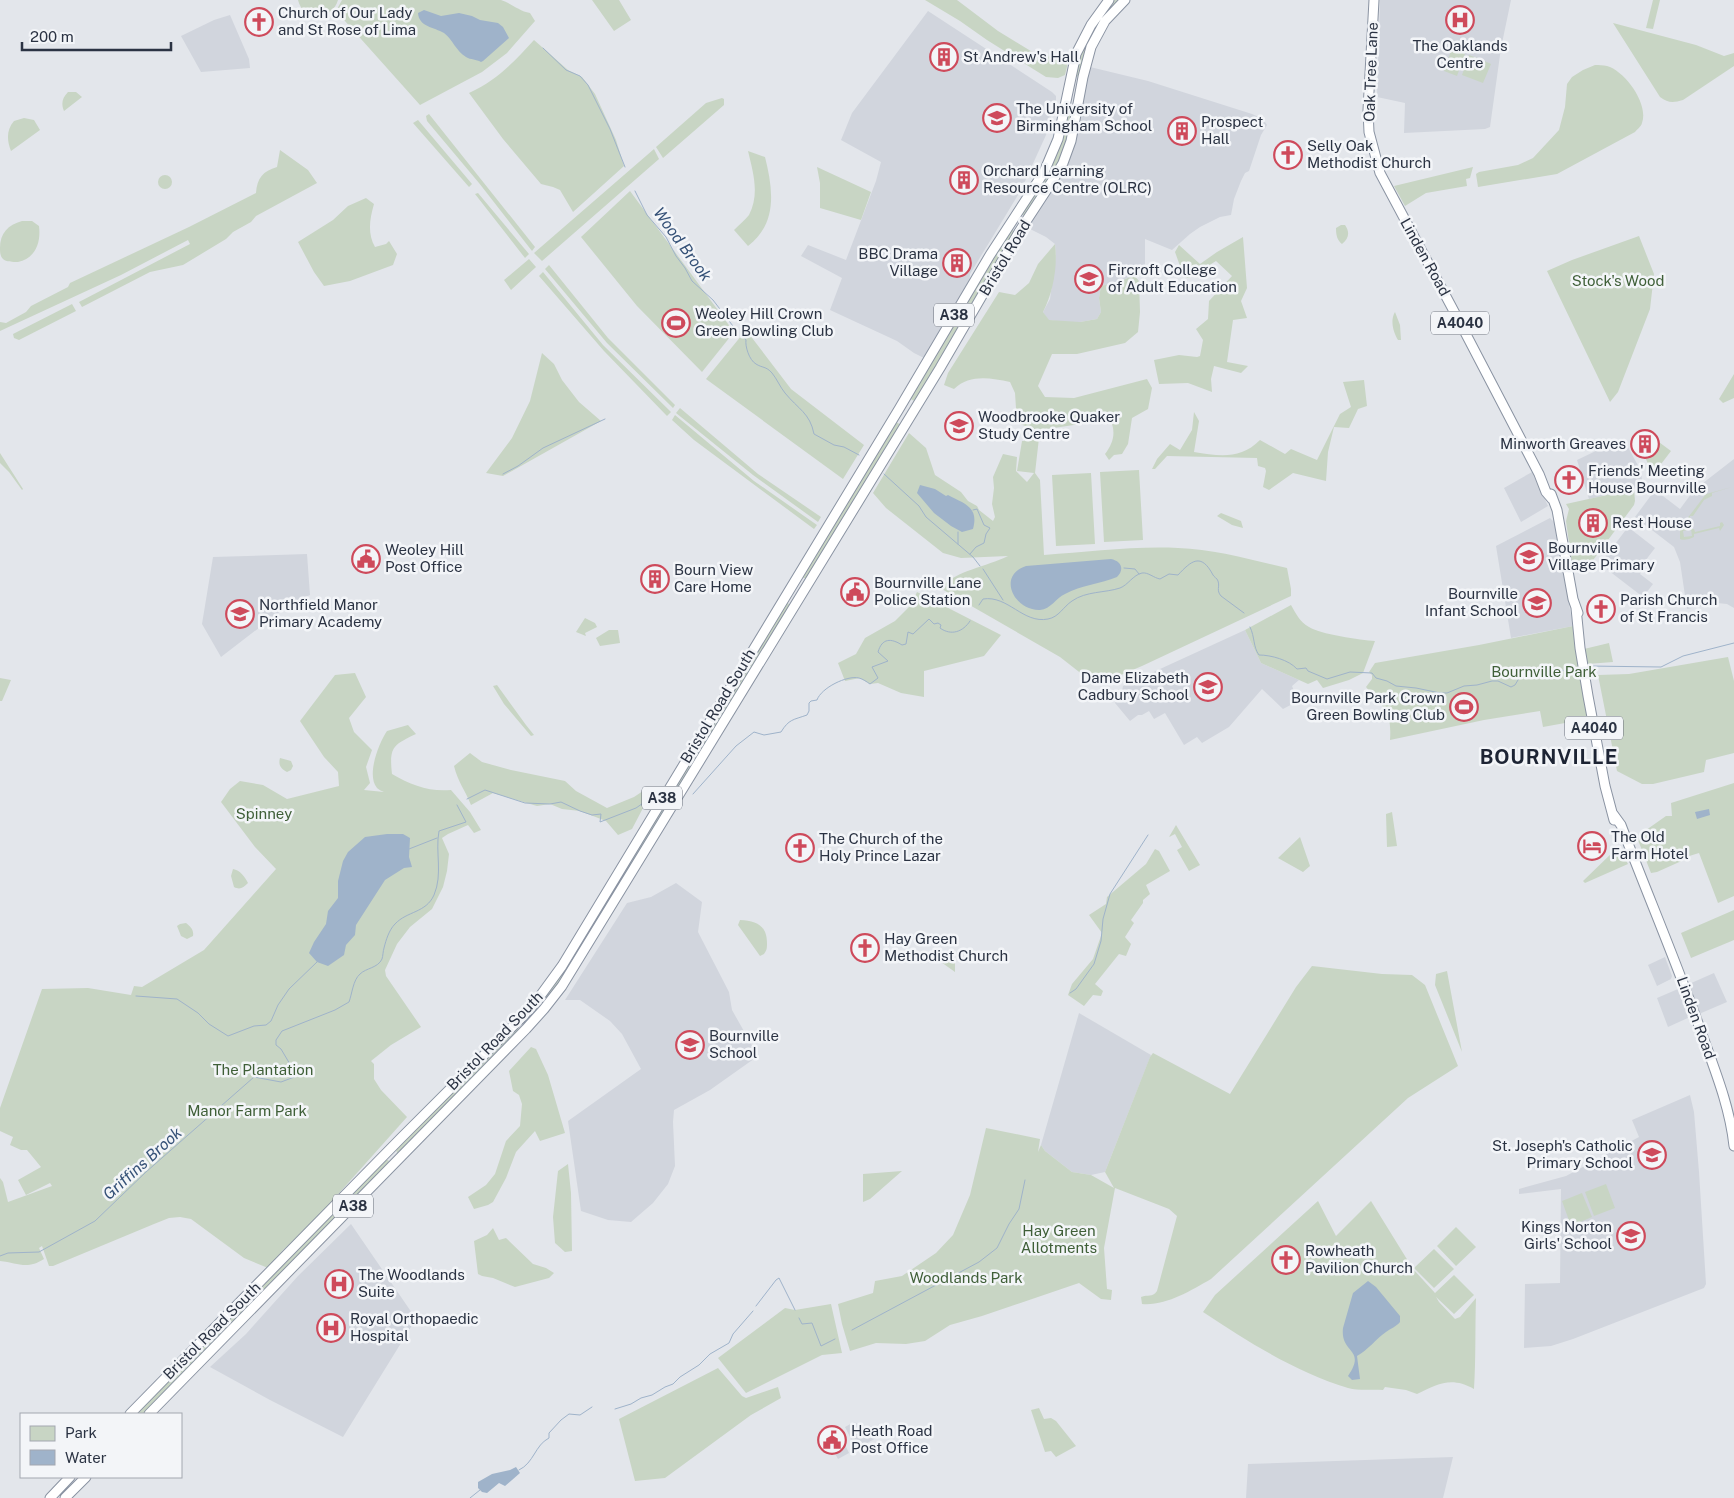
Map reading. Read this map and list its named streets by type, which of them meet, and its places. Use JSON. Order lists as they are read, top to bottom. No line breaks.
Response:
{"streets":{"highway":["Oak Tree Lane","Linden Road","Bristol Road","A38","A4040","Bristol Road South"]},"crossings":[["Oak Tree Lane","Linden Road"],["Bristol Road","Bristol Road South"]],"districts":["BOURNVILLE"],"water":["Wood Brook","Griffins Brook"],"parks":["Stock's Wood","Bournville Park","Spinney","The Plantation","Manor Farm Park","Hay Green Allotments","Woodlands Park"],"places":{"hospital":["The Oaklands Centre","The Woodlands Suite","Royal Orthopaedic Hospital"],"church":["Church of Our Lady and St Rose of Lima","Selly Oak Methodist Church","Friends' Meeting House Bournville","Parish Church of St Francis","The Church of the Holy Prince Lazar","Hay Green Methodist Church","Rowheath Pavilion Church"],"building":["St Andrew's Hall","Prospect Hall","Orchard Learning Resource Centre (OLRC)","BBC Drama Village","Minworth Greaves","Rest House","Bourn View Care Home"],"school or university":["The University of Birmingham School","Fircroft College of Adult Education","Woodbrooke Quaker Study Centre","Bournville Village Primary","Bournville Infant School","Northfield Manor Primary Academy","Dame Elizabeth Cadbury School","Bournville School","St. Joseph's Catholic Primary School","Kings Norton Girls' School"],"sports":["Weoley Hill Crown Green Bowling Club","Bournville Park Crown Green Bowling Club"],"public building":["Weoley Hill Post Office","Bournville Lane Police Station","Heath Road Post Office"],"hotel":["The Old Farm Hotel"]},"legend":["Park","Water"],"scale_bar":"200 m"}
